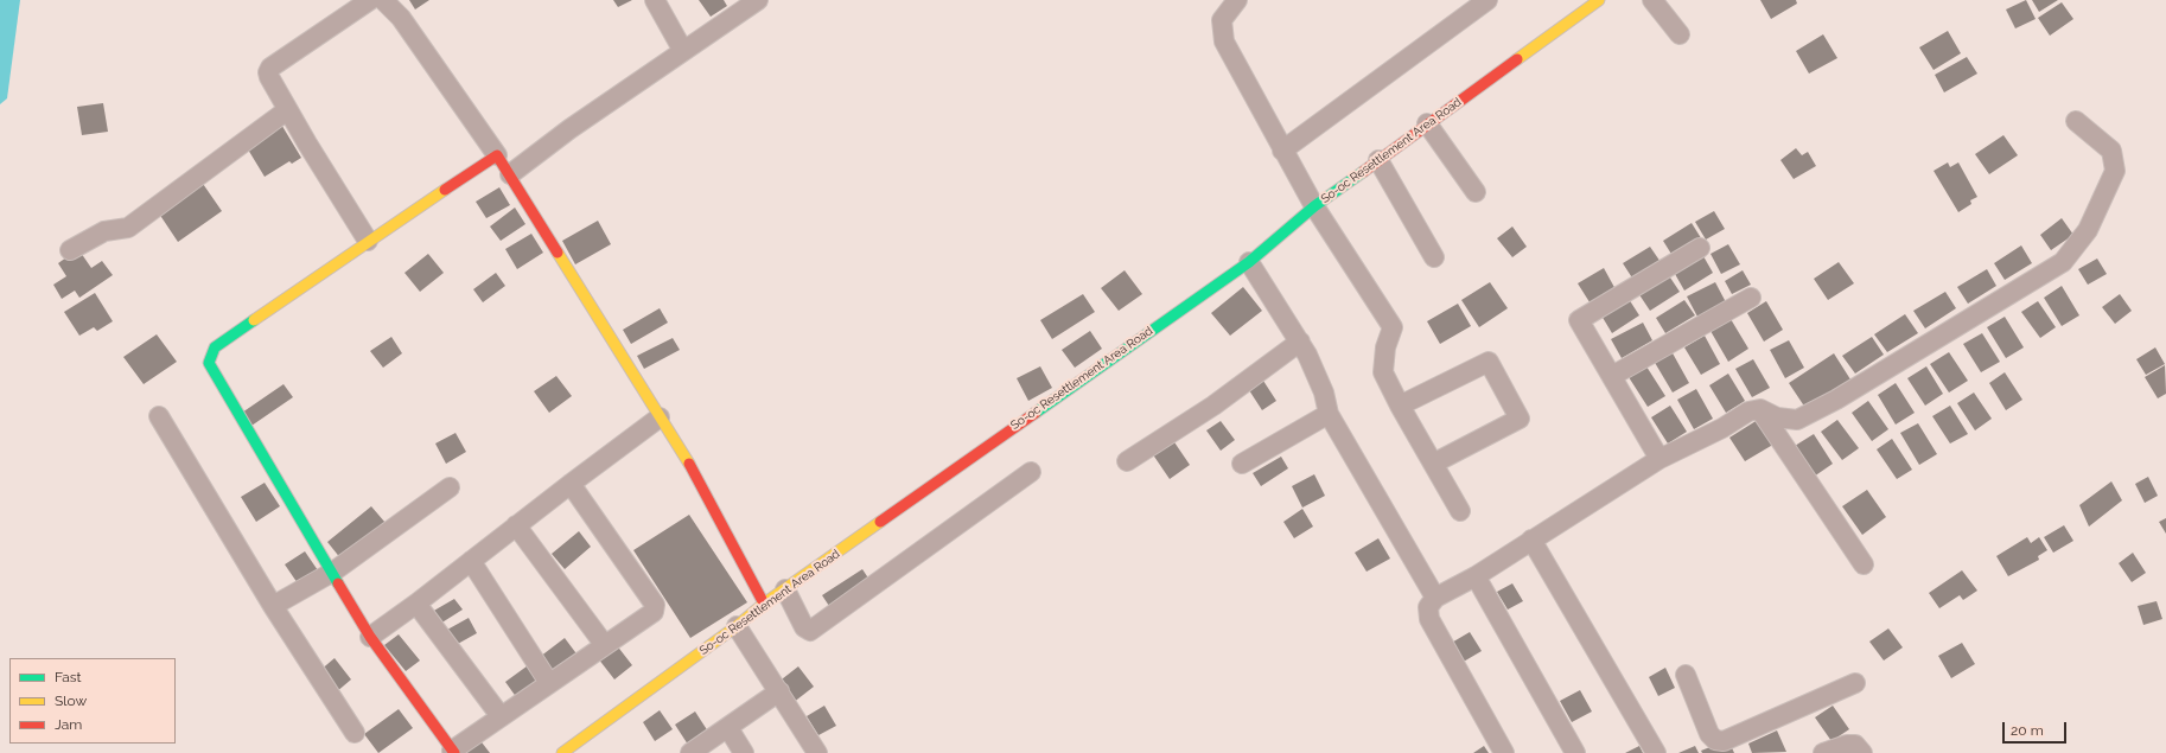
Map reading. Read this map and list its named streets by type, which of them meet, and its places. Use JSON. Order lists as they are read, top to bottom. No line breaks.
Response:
{"streets":{"street":["So-oc Resettlement Area Road"]},"legend":["Fast","Slow","Jam"],"scale_bar":"20 m"}
